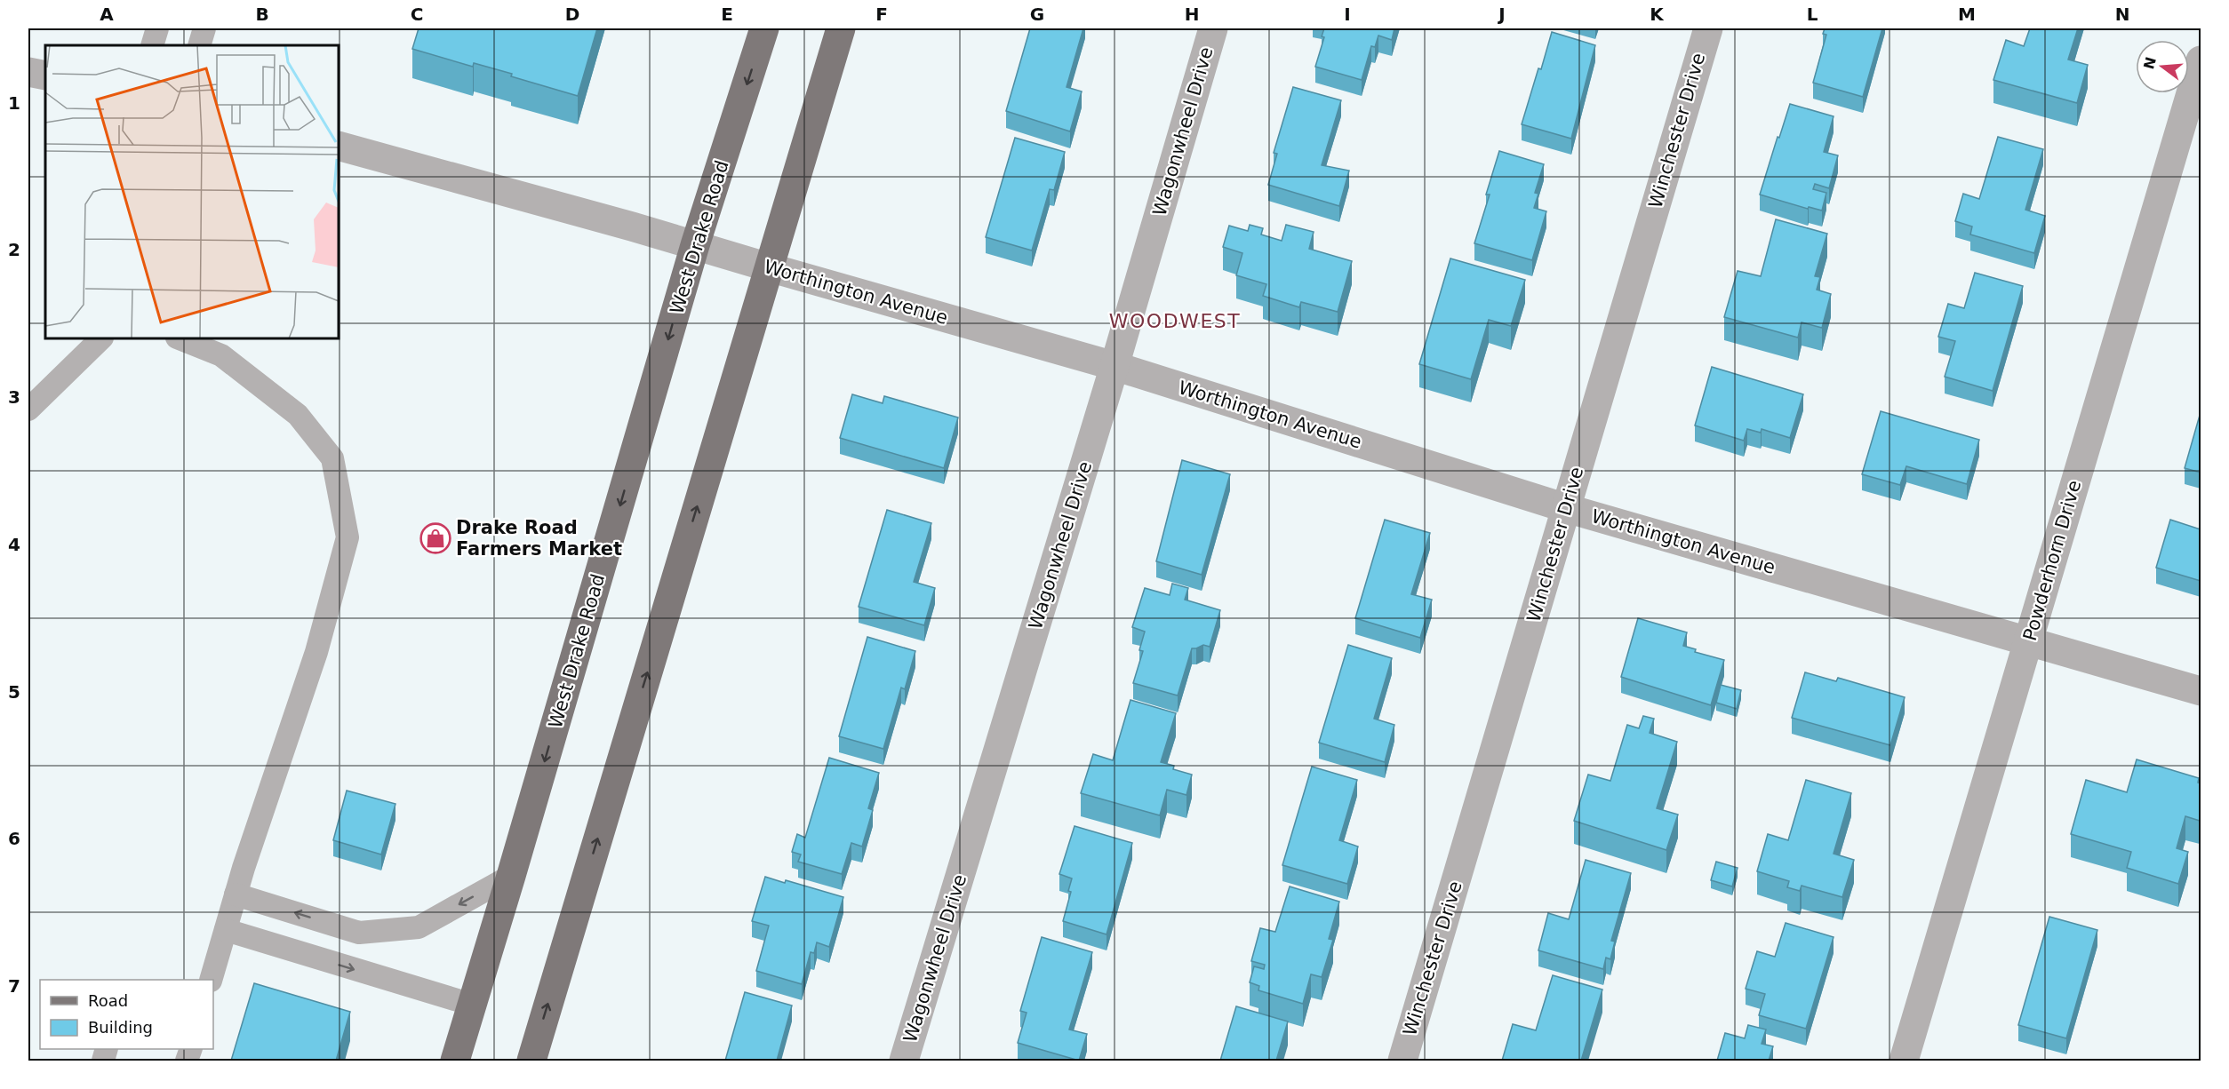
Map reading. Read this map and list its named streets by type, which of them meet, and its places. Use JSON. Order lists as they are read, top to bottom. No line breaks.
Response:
{"streets":{"main road":["West Drake Road"],"street":["Winchester Drive","Wagonwheel Drive","Worthington Avenue","Powderhorn Drive"]},"crossings":[["Winchester Drive","Worthington Avenue"],["Wagonwheel Drive","Worthington Avenue"],["West Drake Road","Worthington Avenue"],["Worthington Avenue","Powderhorn Drive"]],"districts":["WOODWEST"],"places":{"shop":["Drake Road Farmers Market"]},"legend":["Road","Building"],"north":"left","grid":{"columns":["A","B","C","D","E","F","G","H","I","J","K","L","M","N"],"rows":["1","2","3","4","5","6","7"]}}
